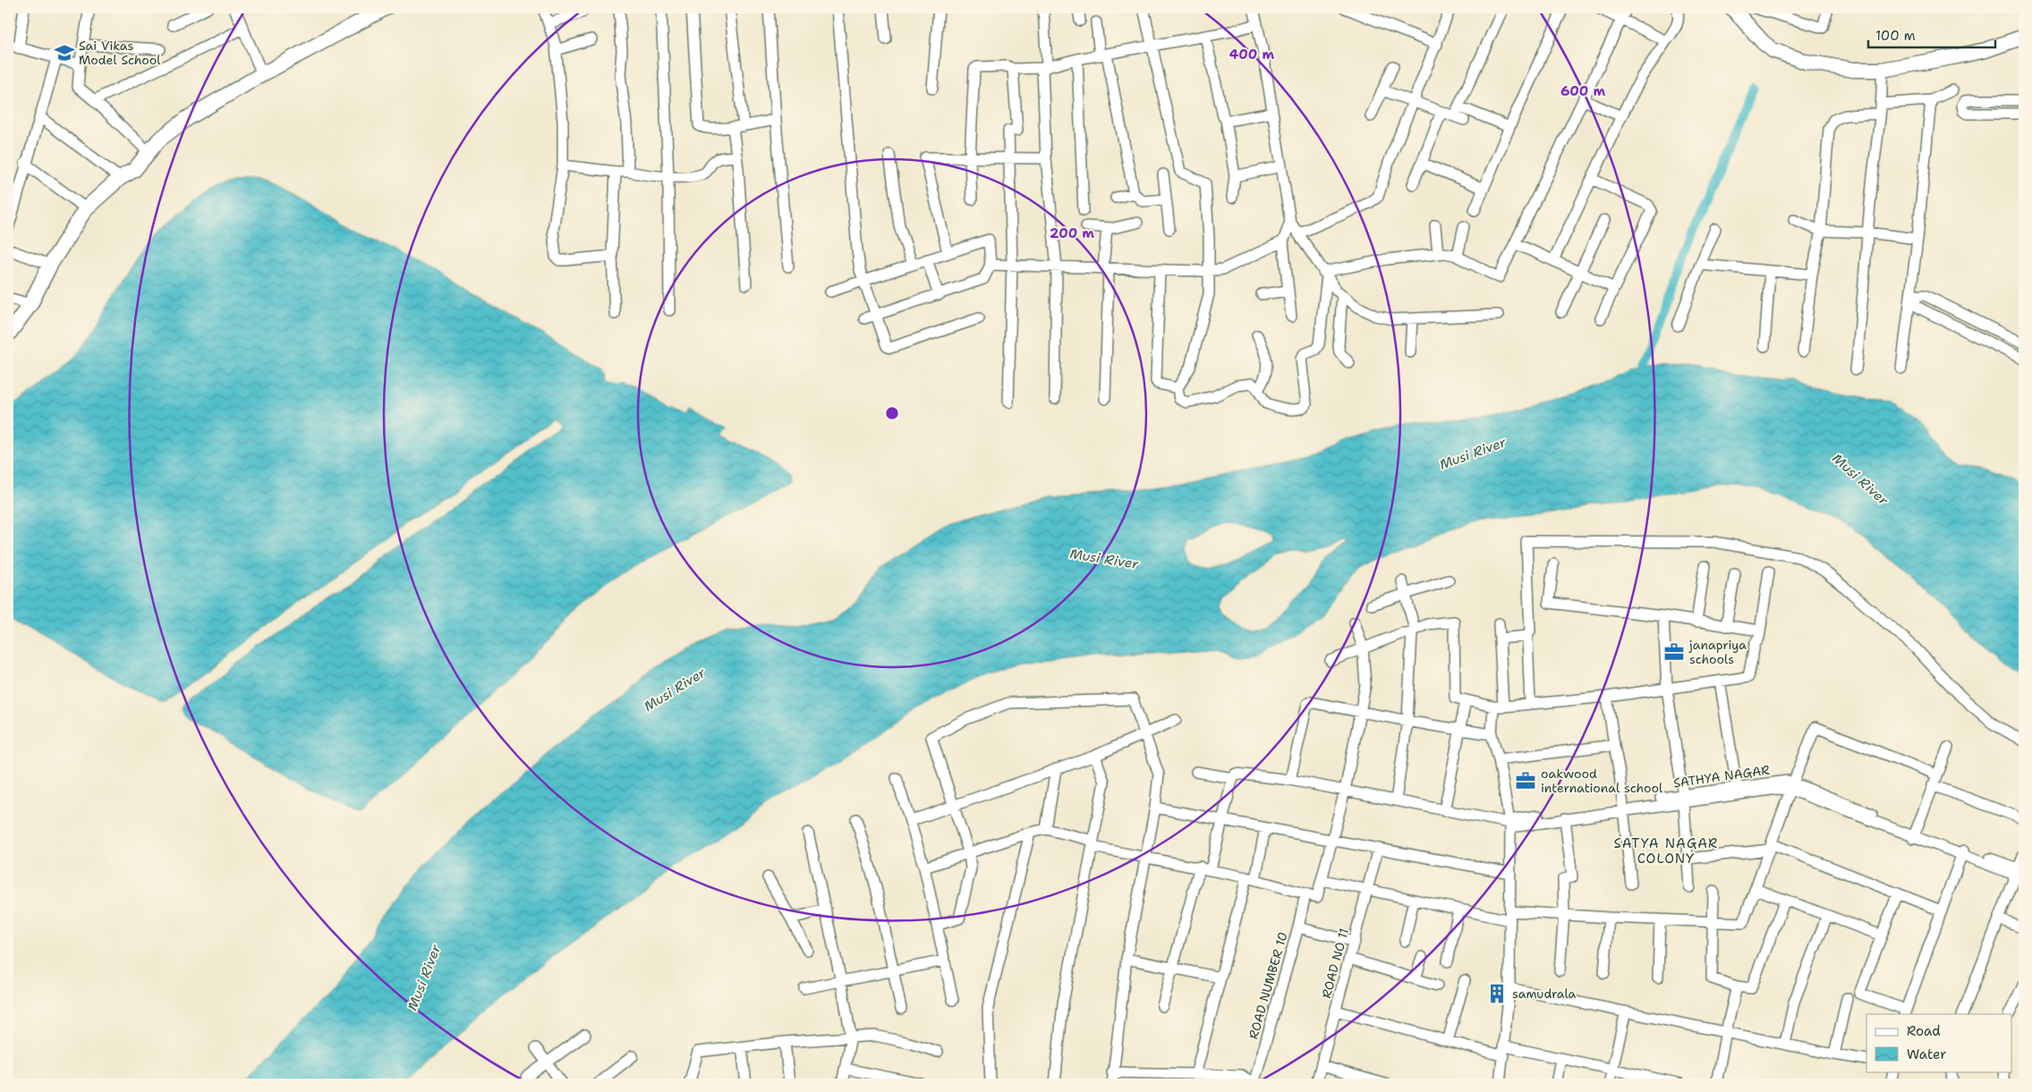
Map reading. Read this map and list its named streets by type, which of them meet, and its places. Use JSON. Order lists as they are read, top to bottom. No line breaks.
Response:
{"streets":{"street":["SATHYA NAGAR","ROAD NO 11","ROAD NUMBER 10"]},"districts":["SATYA NAGAR COLONY"],"water":["Musi River"],"places":{"school or university":["Sai Vikas Model School"],"office":["janapriya schools","oakwood international school"],"building":["samudrala"]},"legend":["Road","Water"],"scale_bar":"100 m","rings":["400 m","600 m","200 m"]}
